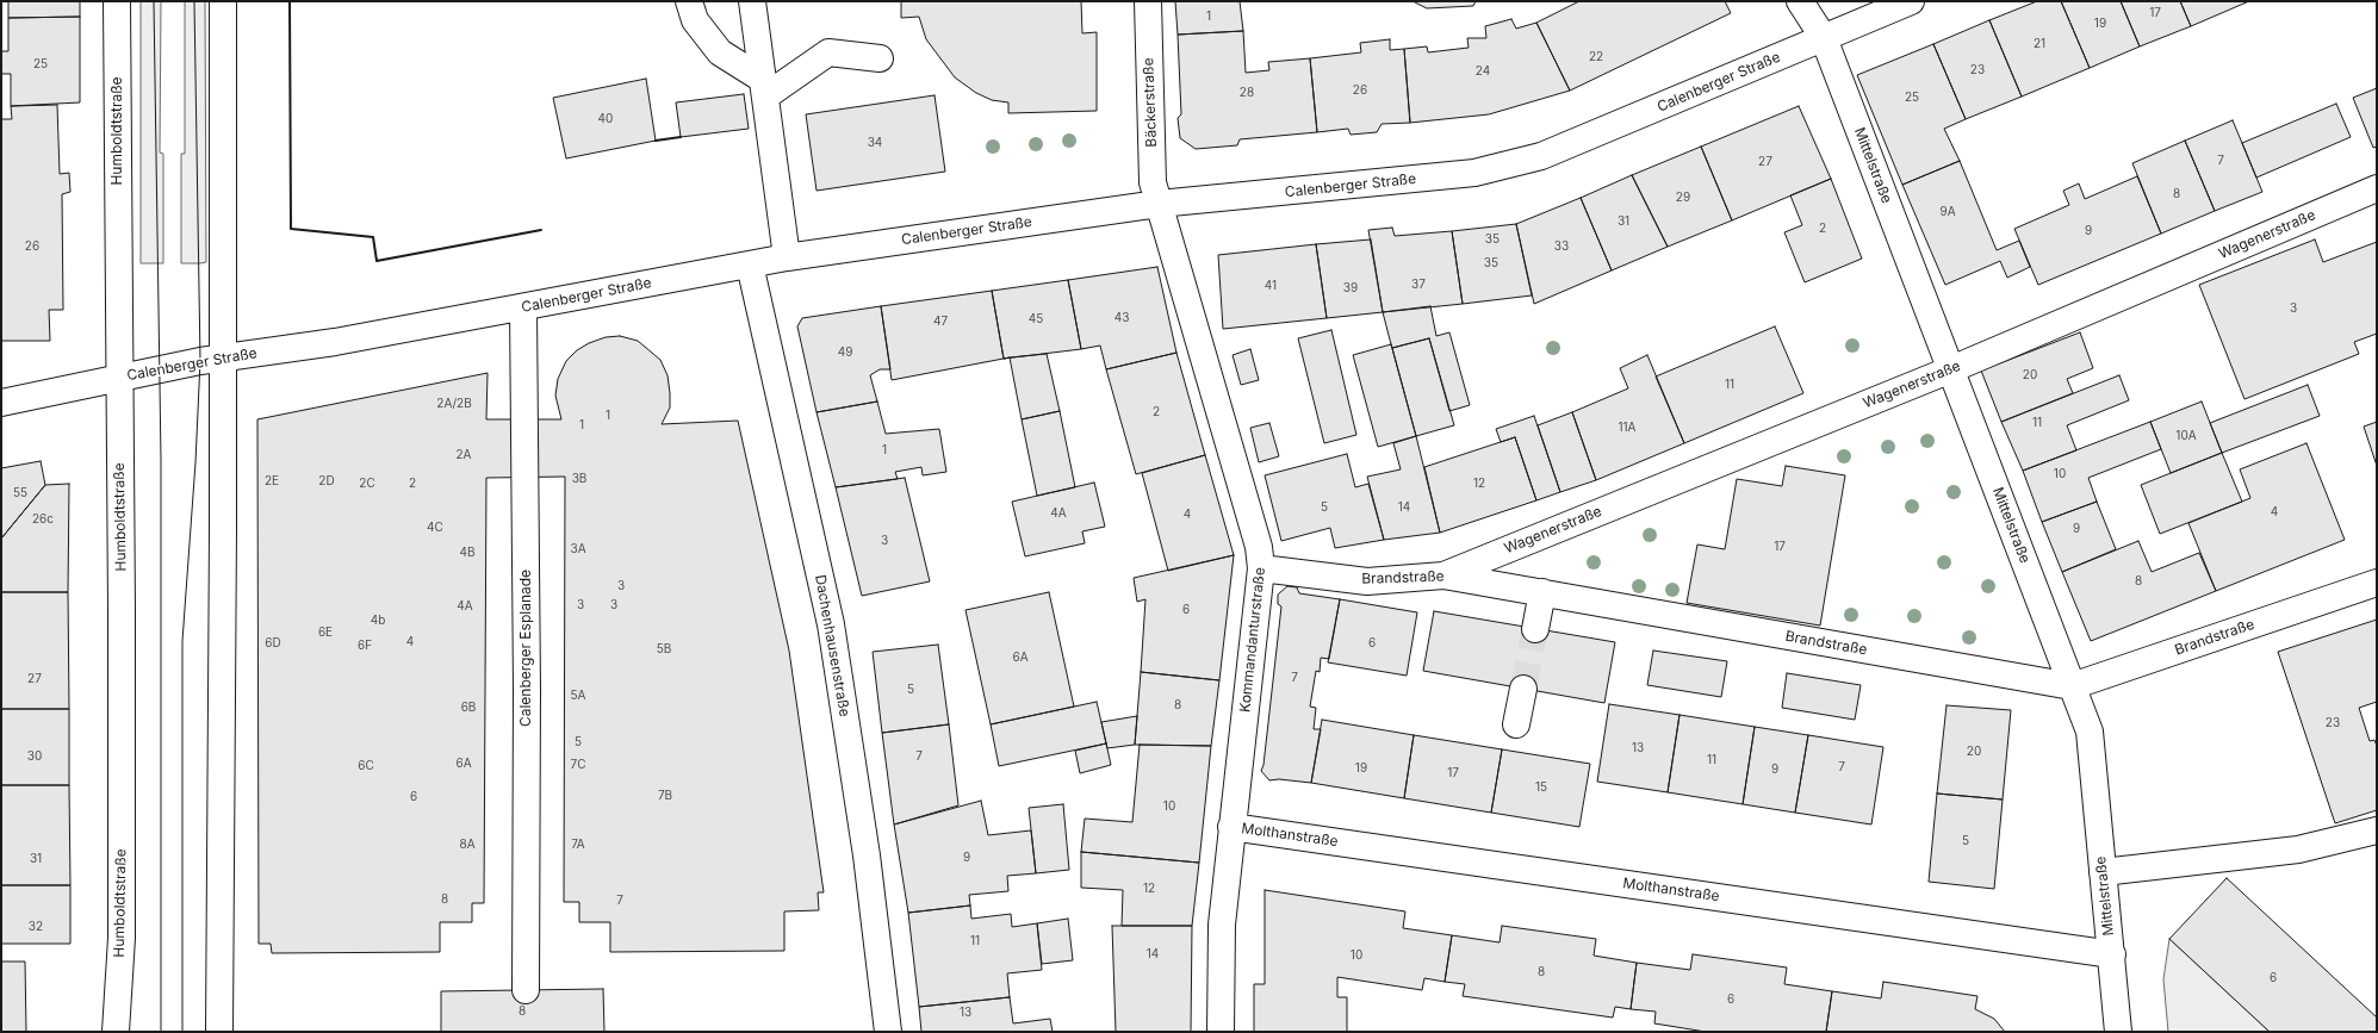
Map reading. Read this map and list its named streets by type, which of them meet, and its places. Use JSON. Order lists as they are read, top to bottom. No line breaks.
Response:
{"streets":{"street":["Calenberger Straße","Bäckerstraße","Humboldtstraße","Mittelstraße","Wagenerstraße","Brandstraße","Kommandanturstraße","Dachenhausenstraße","Calenberger Esplanade","Molthanstraße"]},"crossings":[["Calenberger Straße","Bäckerstraße"],["Calenberger Straße","Humboldtstraße"],["Calenberger Straße","Mittelstraße"],["Calenberger Straße","Kommandanturstraße"],["Calenberger Straße","Dachenhausenstraße"],["Calenberger Straße","Calenberger Esplanade"],["Bäckerstraße","Kommandanturstraße"],["Mittelstraße","Wagenerstraße"],["Mittelstraße","Brandstraße"],["Mittelstraße","Molthanstraße"],["Wagenerstraße","Brandstraße"],["Brandstraße","Kommandanturstraße"],["Kommandanturstraße","Molthanstraße"]],"house_numbers":["17","1","19","21","22","25","23","24","26","28","25","40","34","7","27","8","29","9A","31","2","9","35","26","33","35","37","41","39","3","43","45","47","49","20","11","2A/2B","2","1","11","1","11A","10A","1","2A","10","3B","2E","2D","2C","2","12","55","5","14","4","4A","4","26c","4C","9","3","17","3A","4B","8","3","3","3","4A","6","4b","6E","4","6D","6","6F","5B","6A","7","27","5","5A","8","6B","23","5","13","20","30","7","11","6A","7C","6C","7","19","9","17","15","7B","6","10","5","8A","7A","9","31","12","8","7","32","11","14","10","8","6","6","8","13"]}
